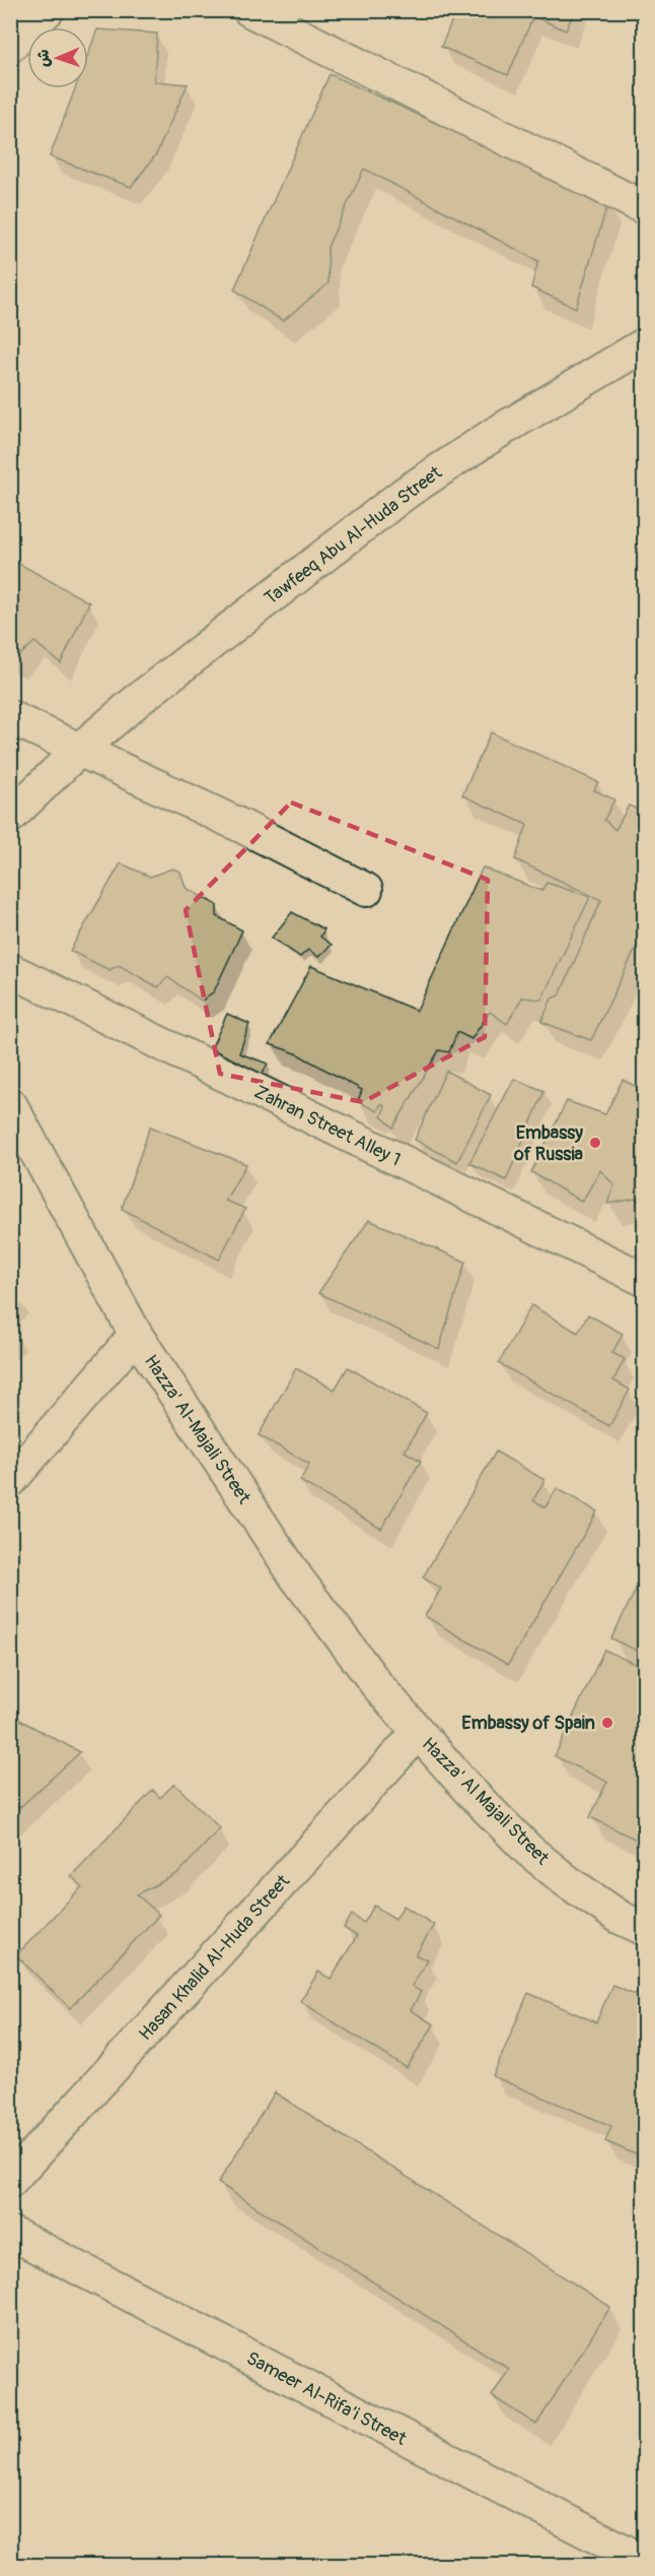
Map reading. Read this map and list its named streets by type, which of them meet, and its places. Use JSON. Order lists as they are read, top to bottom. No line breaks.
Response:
{"streets":{"street":["Tawfeeq Abu Al-Huda Street","Zahran Street Alley 1","Hazza' Al-Majali Street","Hazza' Al Majali Street","Hasan Khalid Al-Huda Street","Sameer Al-Rifa’i Street"]},"crossings":[["Hazza' Al-Majali Street","Hazza' Al Majali Street"],["Hazza' Al-Majali Street","Hasan Khalid Al-Huda Street"],["Hazza' Al Majali Street","Hasan Khalid Al-Huda Street"]],"places":["Embassy of Russia","Embassy of Spain"],"north":"left"}
